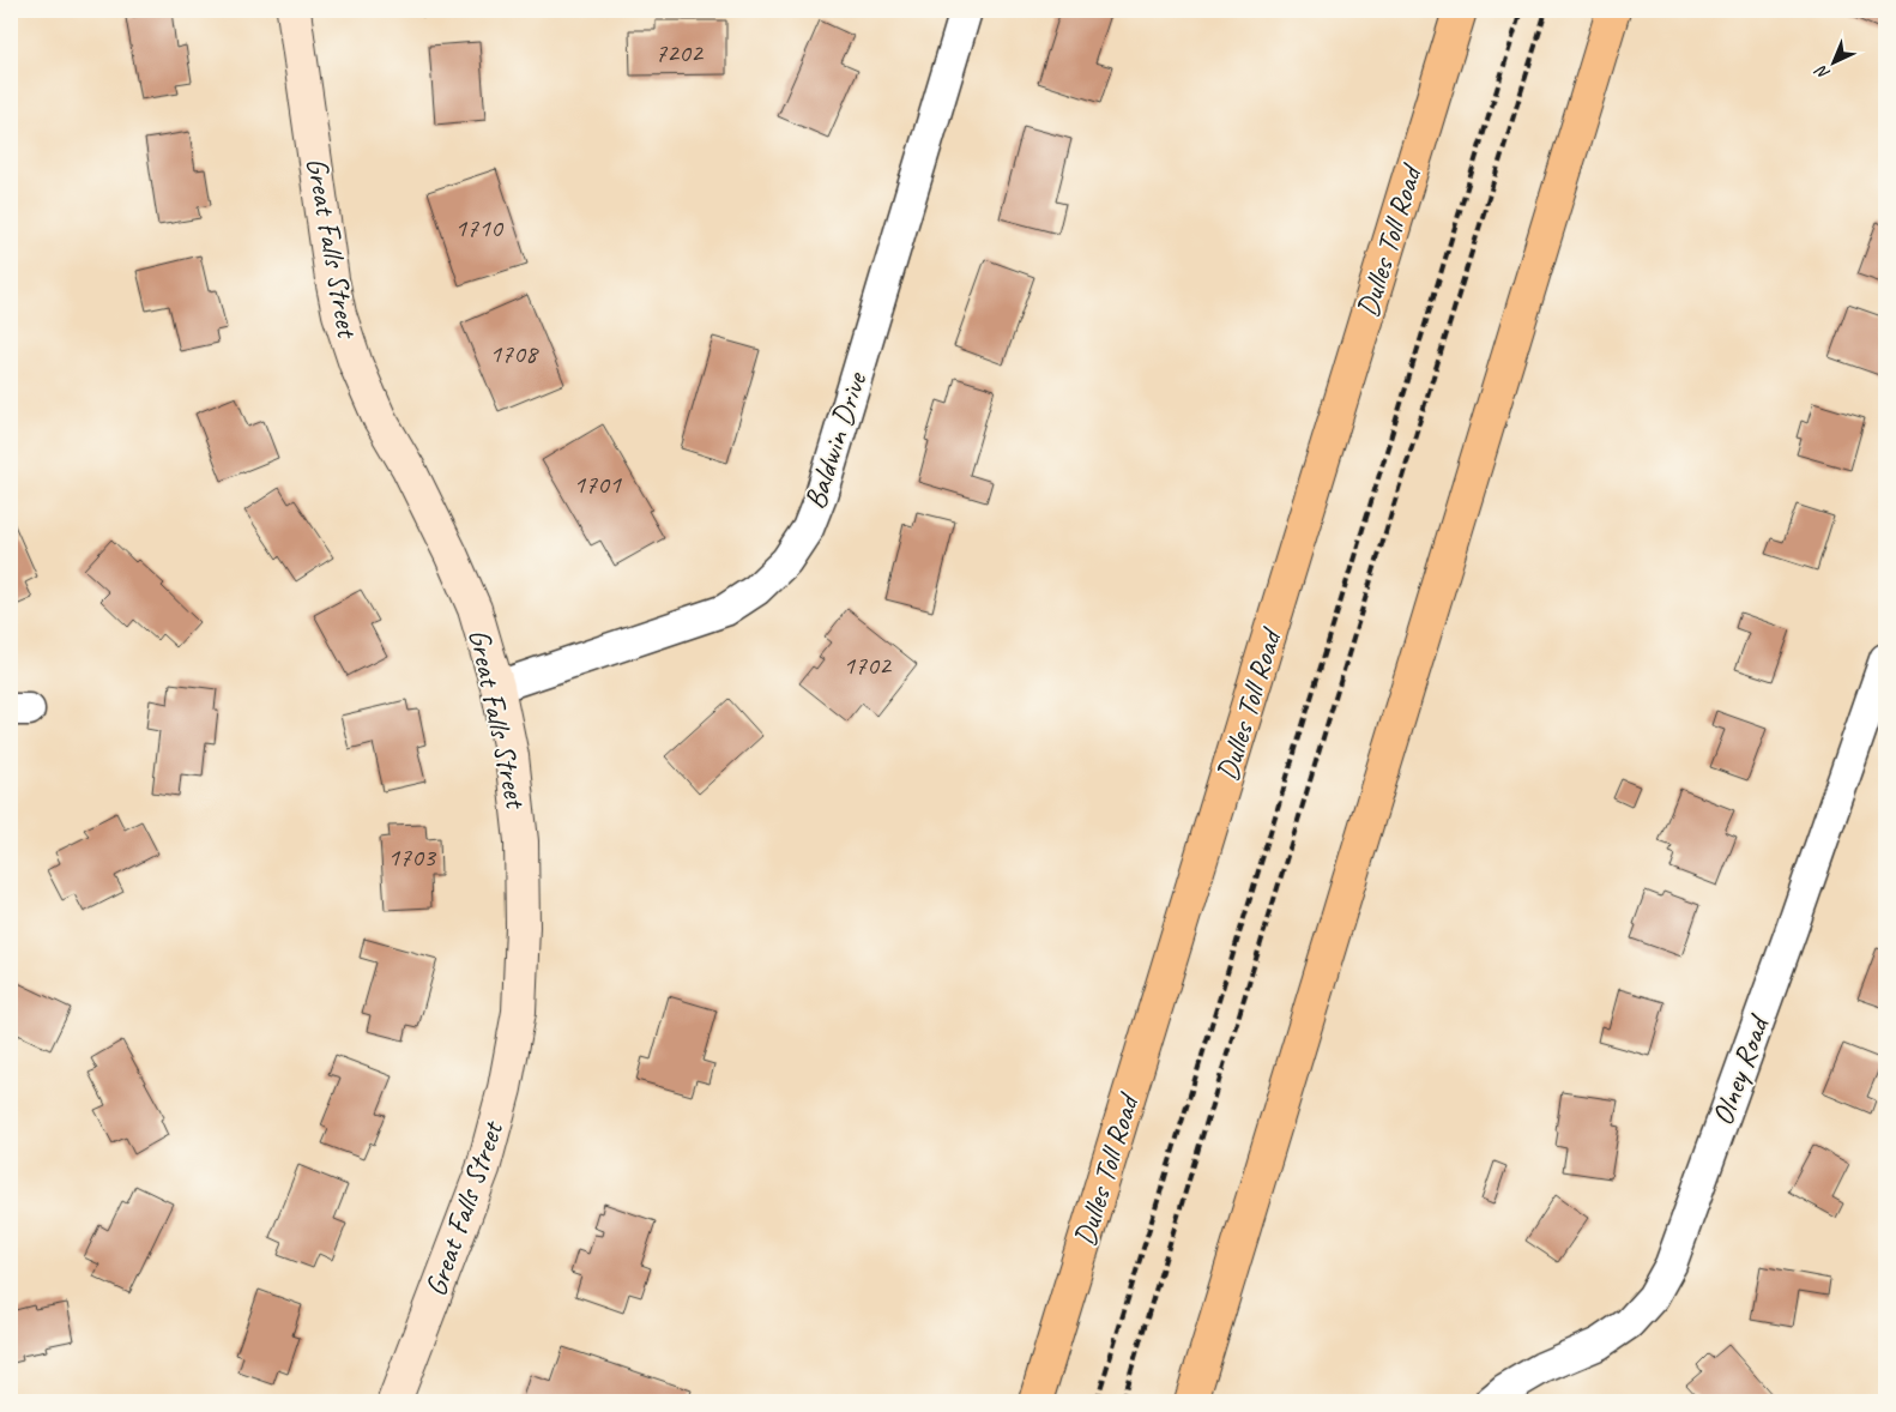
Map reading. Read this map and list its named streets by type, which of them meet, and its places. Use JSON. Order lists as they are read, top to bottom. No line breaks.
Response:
{"streets":{"highway":["Dulles Toll Road"],"main road":["Great Falls Street"],"street":["Baldwin Drive","Olney Road"]},"crossings":[["Great Falls Street","Baldwin Drive"]],"house_numbers":["7202","1710","1708","1701","1702","1703"],"north":"bottom left"}
